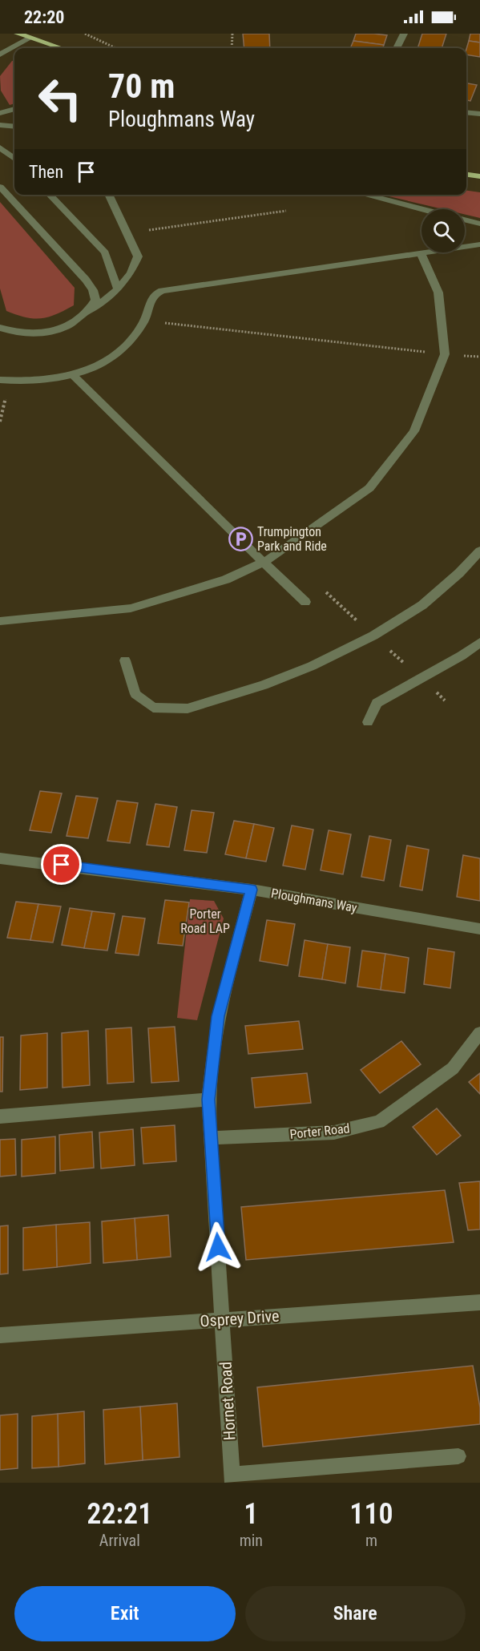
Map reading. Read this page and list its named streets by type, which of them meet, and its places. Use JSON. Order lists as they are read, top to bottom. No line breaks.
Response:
{"streets":{"street":["Ploughmans Way","Porter Road","Osprey Drive","Hornet Road"]},"crossings":[["Osprey Drive","Hornet Road"]],"parks":["Porter Road LAP"],"places":{"parking":["Trumpington Park and Ride"]},"page":{"status":"22:20","turn":["70 m","Ploughmans Way"],"then":"Then","eta":["22:21","Arrival","1","min","110","m"],"buttons":["Exit","Share"]}}
